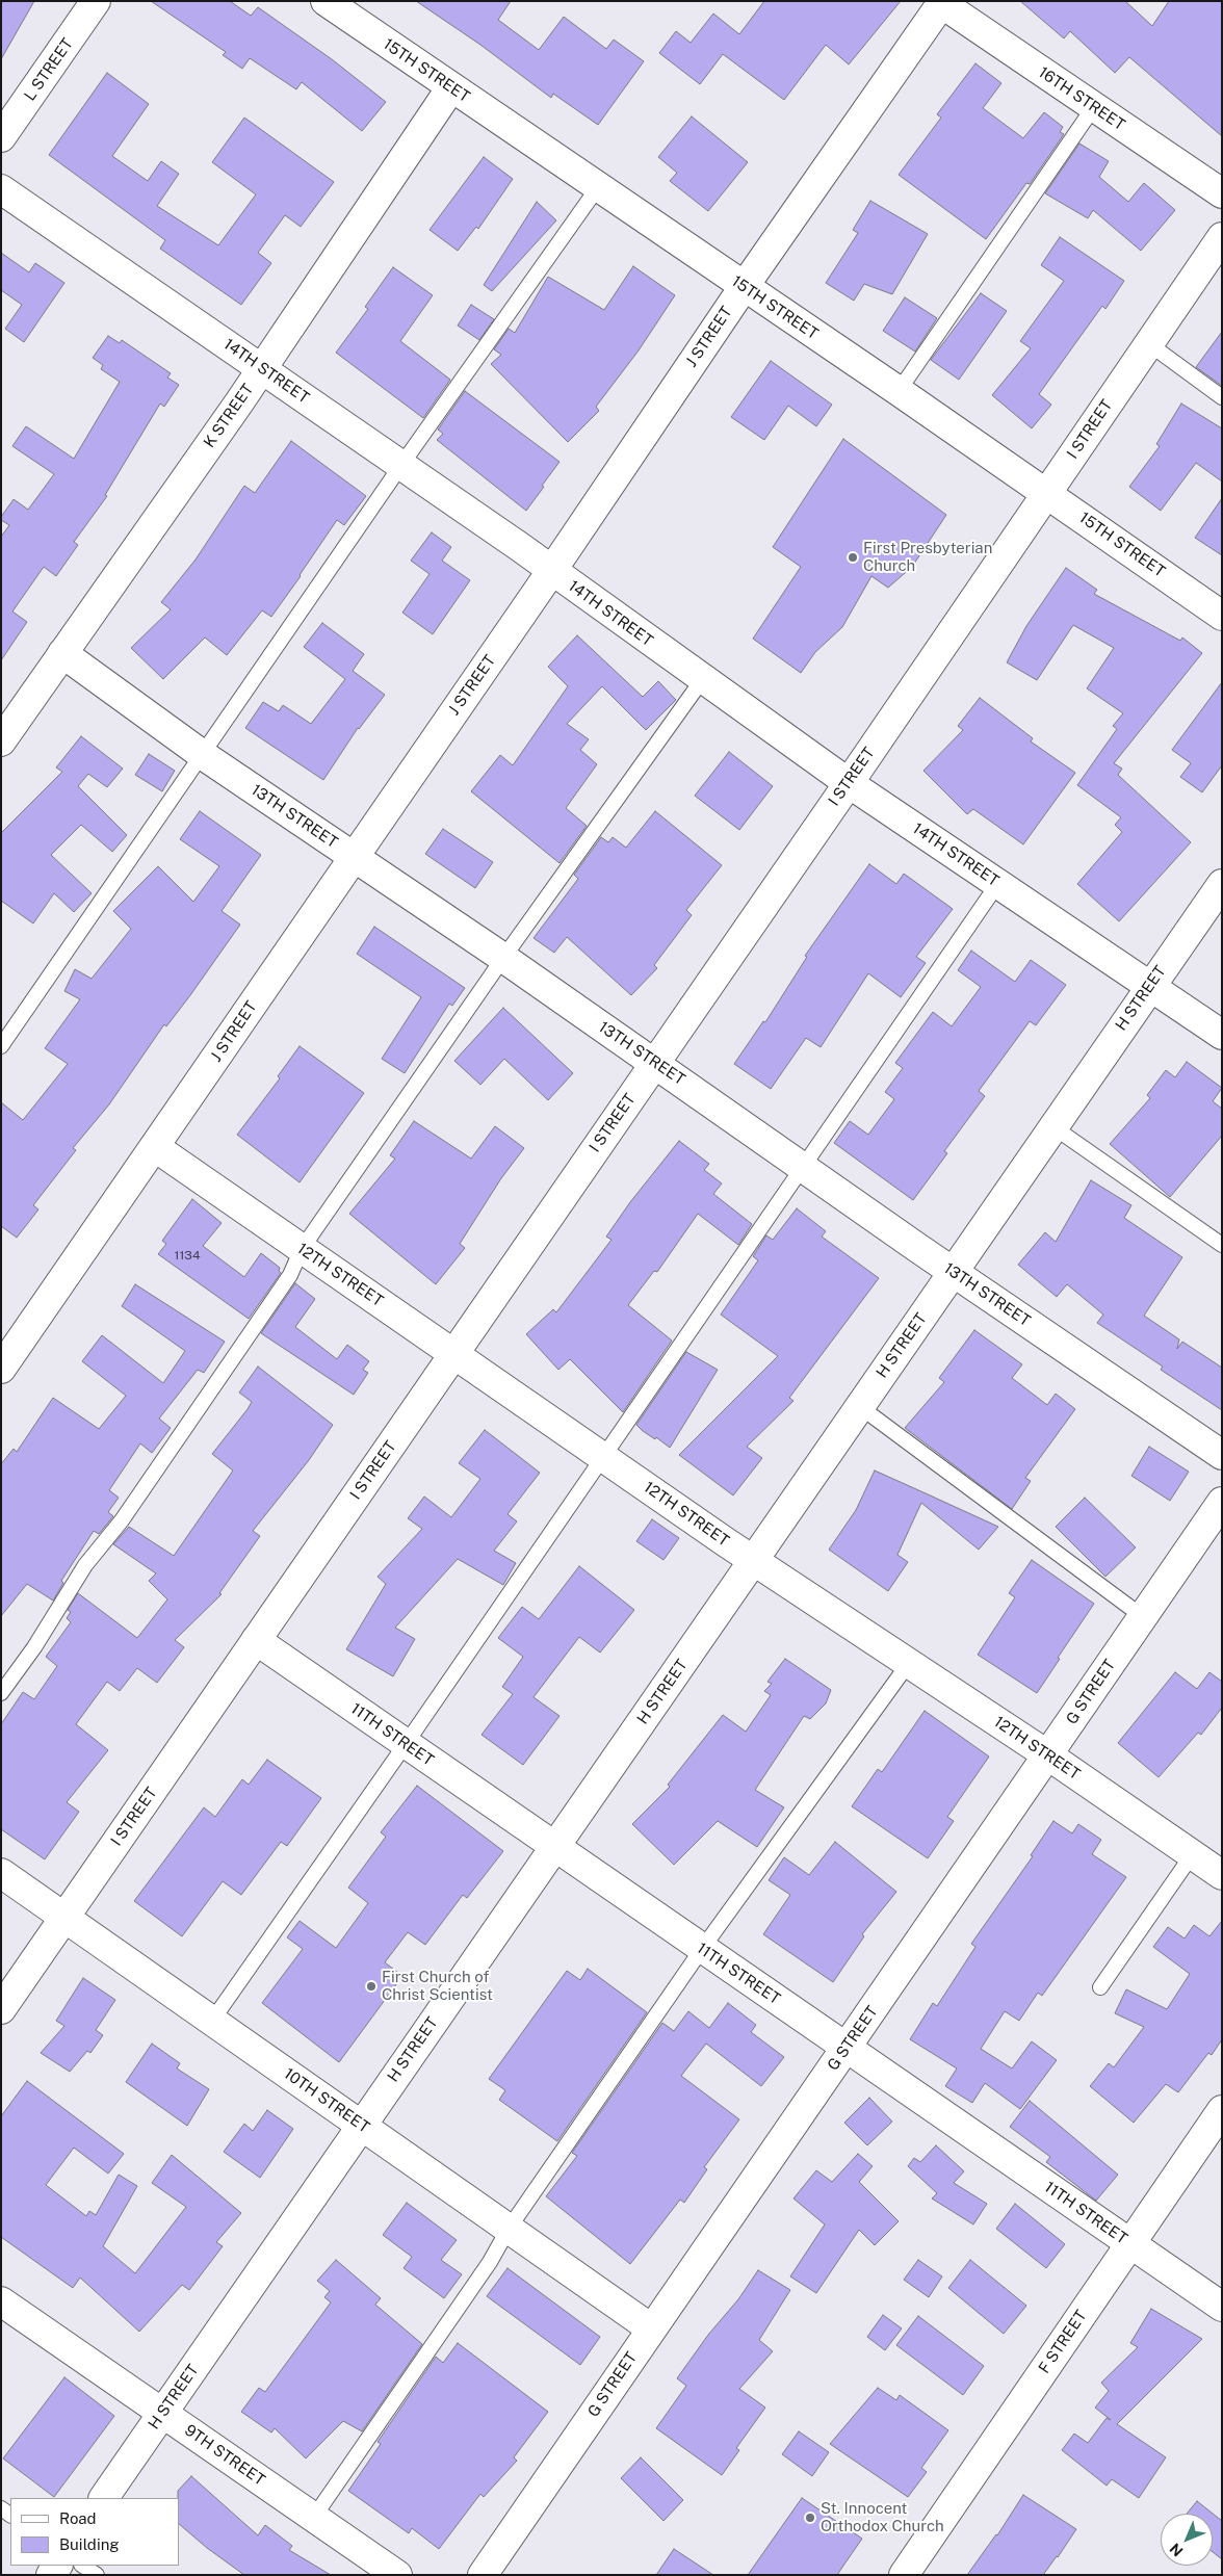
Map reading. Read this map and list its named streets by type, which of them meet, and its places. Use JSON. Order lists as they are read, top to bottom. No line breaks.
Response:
{"streets":{"street":["L STREET","15TH STREET","16TH STREET","J STREET","14TH STREET","K STREET","I STREET","13TH STREET","H STREET","12TH STREET","G STREET","11TH STREET","10TH STREET","F STREET","9TH STREET"]},"crossings":[["15TH STREET","J STREET"],["15TH STREET","K STREET"],["15TH STREET","I STREET"],["16TH STREET","J STREET"],["J STREET","14TH STREET"],["J STREET","13TH STREET"],["J STREET","12TH STREET"],["14TH STREET","K STREET"],["14TH STREET","I STREET"],["14TH STREET","H STREET"],["K STREET","13TH STREET"],["I STREET","13TH STREET"],["I STREET","12TH STREET"],["I STREET","11TH STREET"],["I STREET","10TH STREET"],["13TH STREET","H STREET"],["H STREET","12TH STREET"],["H STREET","11TH STREET"],["H STREET","10TH STREET"],["H STREET","9TH STREET"],["12TH STREET","G STREET"],["G STREET","11TH STREET"],["G STREET","10TH STREET"],["11TH STREET","F STREET"]],"places":["First Presbyterian Church","First Church of Christ Scientist","St. Innocent Orthodox Church"],"house_numbers":["1134"],"legend":["Road","Building"],"north":"bottom left"}
